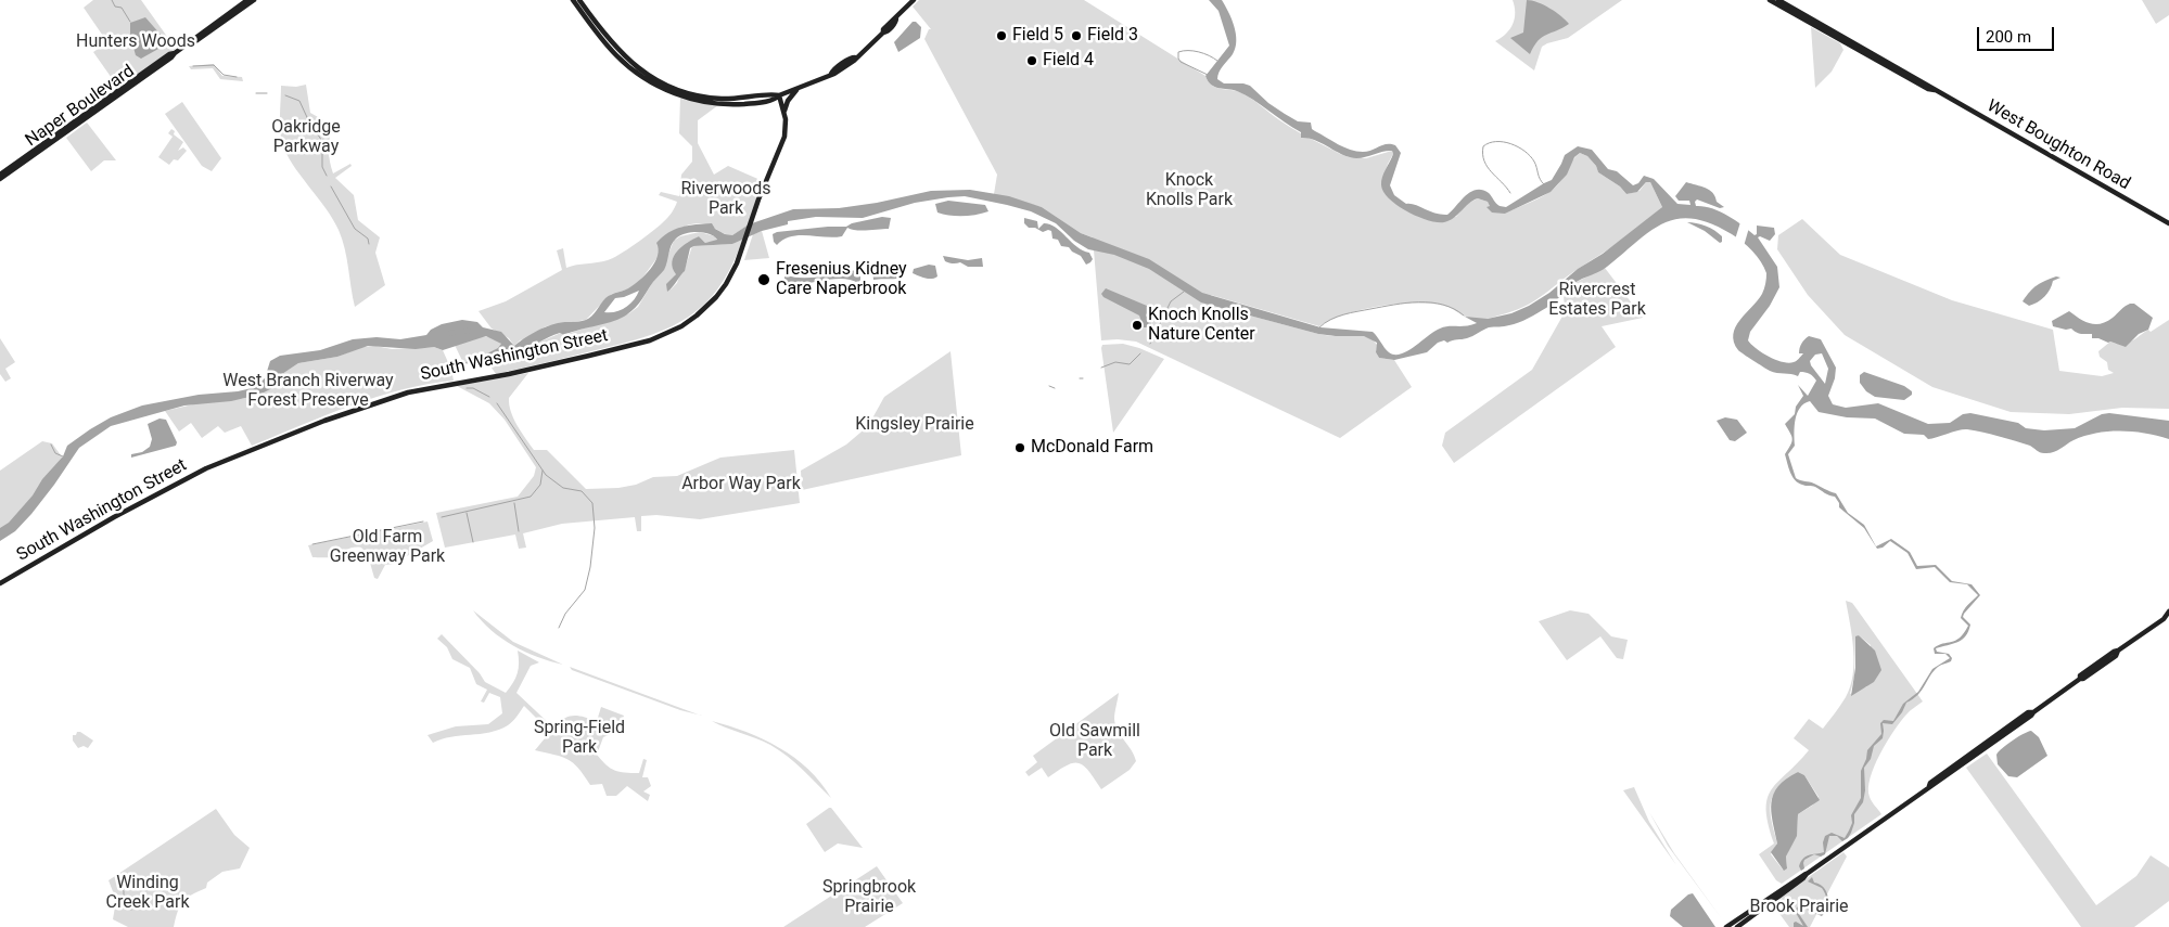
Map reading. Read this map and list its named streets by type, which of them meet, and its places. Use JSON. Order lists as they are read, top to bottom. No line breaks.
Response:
{"streets":{"main road":["Naper Boulevard","West Boughton Road","South Washington Street"]},"parks":["Hunters Woods","Oakridge Parkway","Knock Knolls Park","Riverwoods Park","Rivercrest Estates Park","West Branch Riverway Forest Preserve","Kingsley Prairie","Arbor Way Park","Old Farm Greenway Park","Spring-Field Park","Old Sawmill Park","Winding Creek Park","Springbrook Prairie","Brook Prairie"],"places":["Field 5","Field 3","Field 4","Fresenius Kidney Care Naperbrook","Knoch Knolls Nature Center","McDonald Farm"],"scale_bar":"200 m"}
